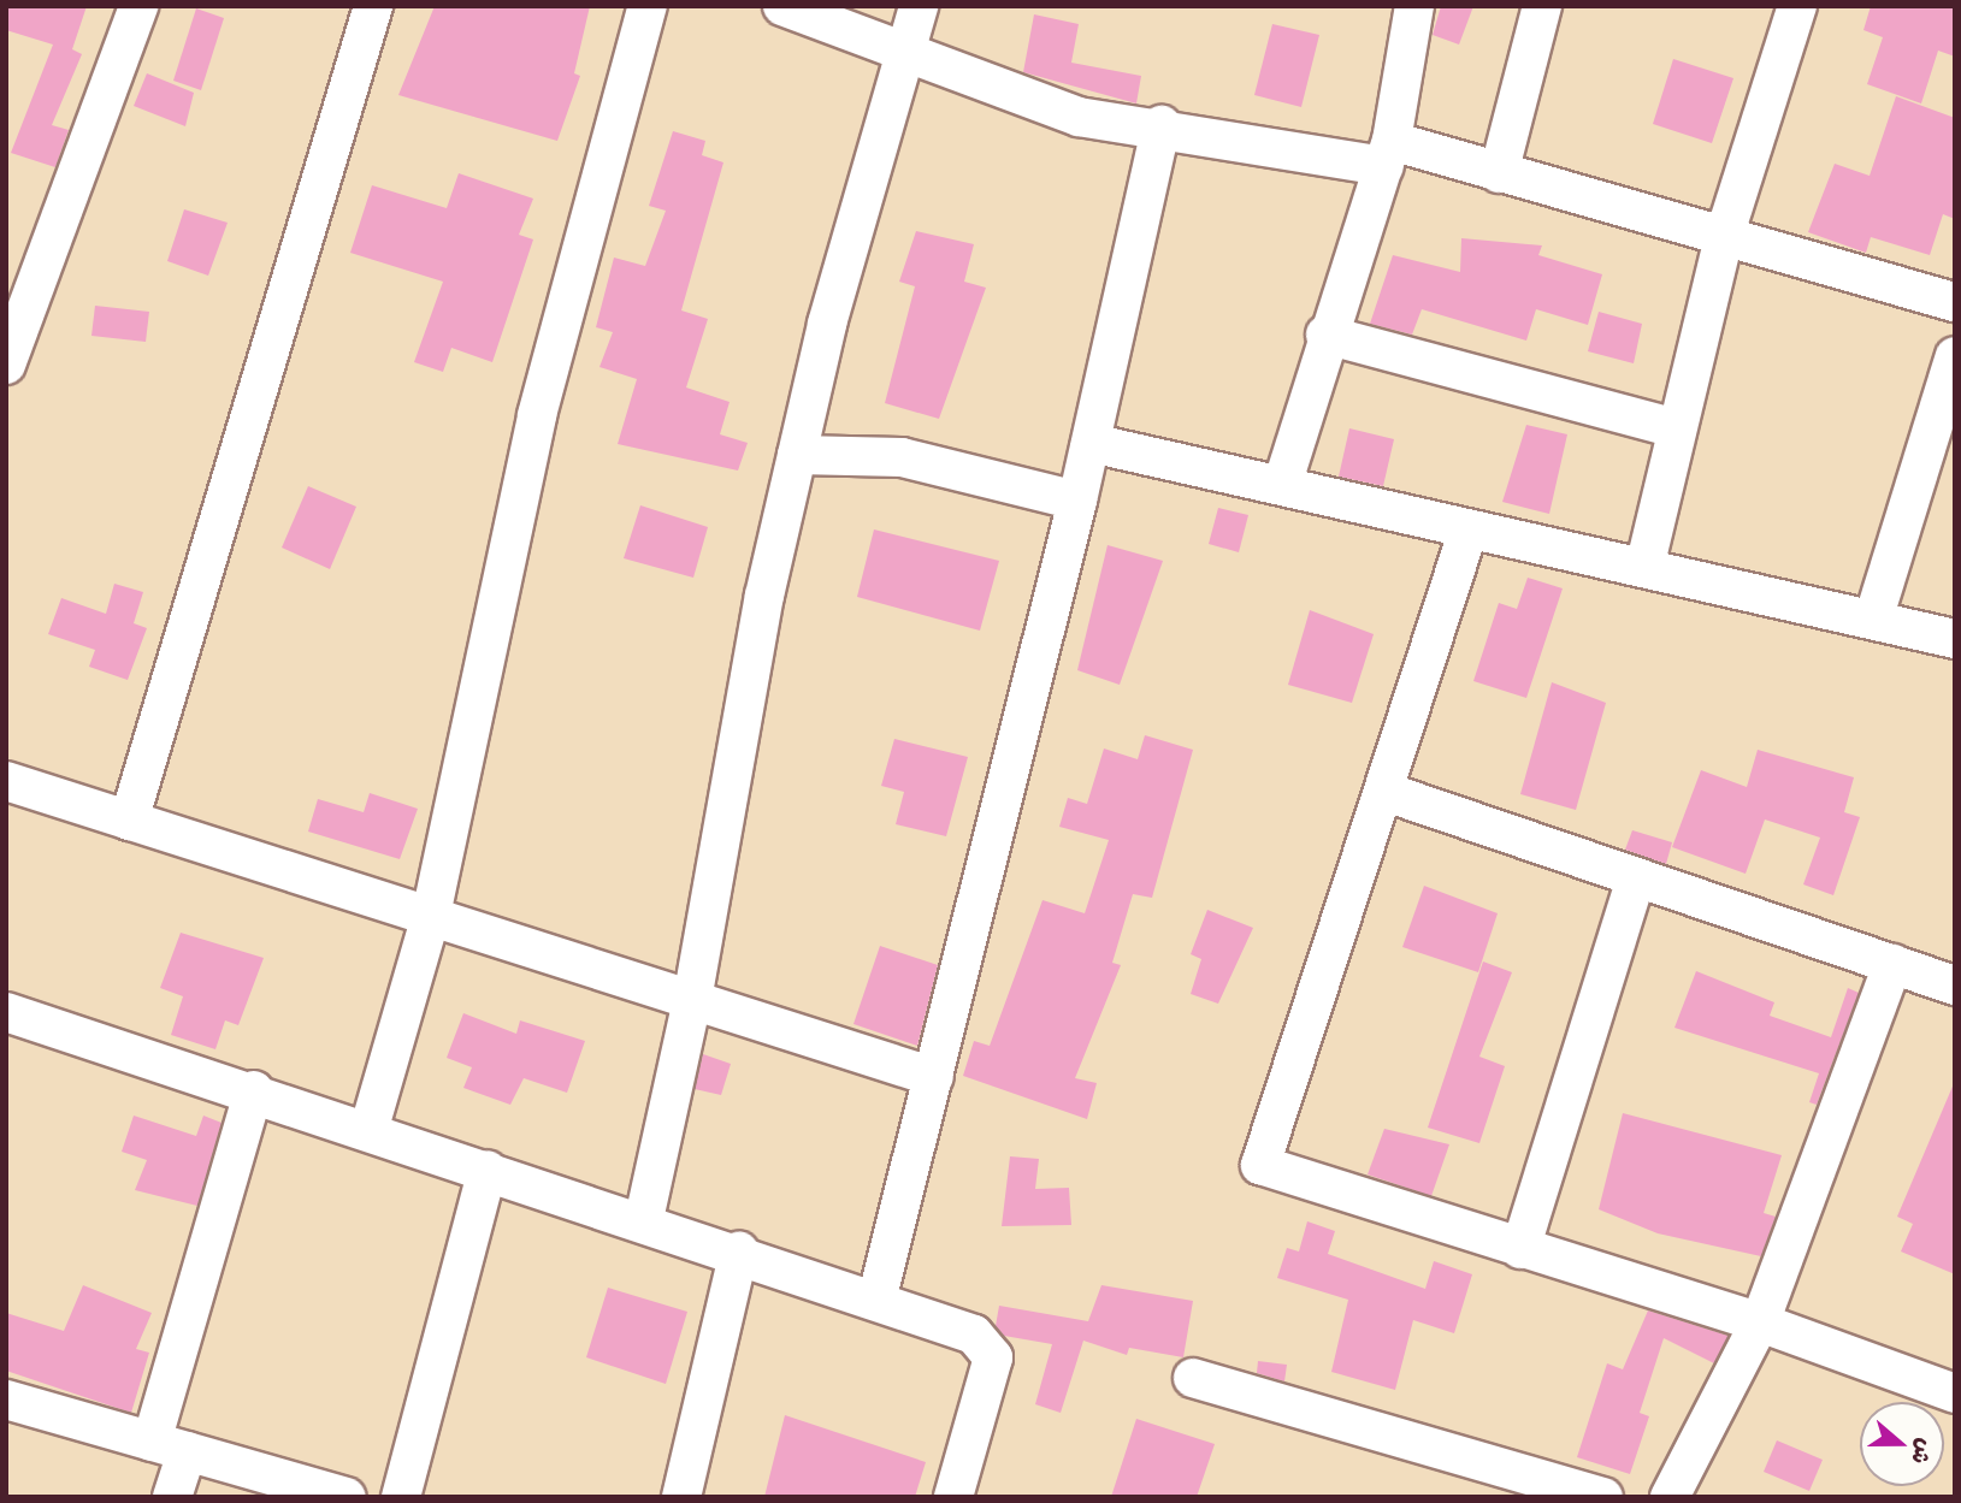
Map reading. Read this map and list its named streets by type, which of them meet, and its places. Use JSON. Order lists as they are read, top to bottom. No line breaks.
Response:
{"north":"right"}
